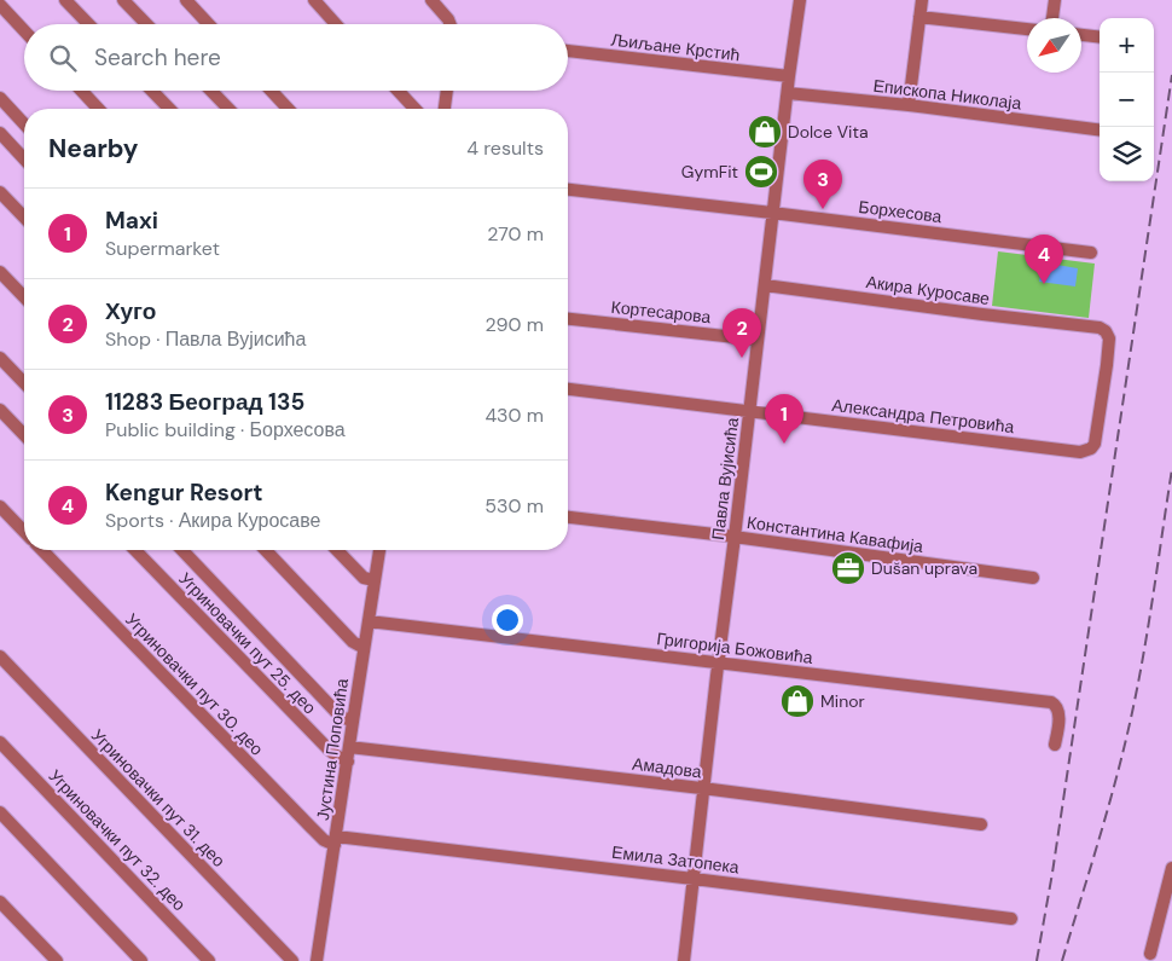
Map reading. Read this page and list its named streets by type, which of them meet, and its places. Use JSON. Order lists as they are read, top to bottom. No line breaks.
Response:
{"streets":{"street":["Љиљане Крстић","Епископа Николаја","Борхесова","Акира Куросаве","Кортесарова","Александра Петровића","Павла Вујисића","Константина Кавафија","Угриновачки пут 25. део","Григорија Божовића","Угриновачки пут 30. део","Јустина Поповића","Амадова","Угриновачки пут 31. део","Угриновачки пут 32. део","Емила Затопека"]},"crossings":[["Љиљане Крстић","Павла Вујисића"],["Епископа Николаја","Павла Вујисића"],["Борхесова","Павла Вујисића"],["Акира Куросаве","Александра Петровића"],["Акира Куросаве","Павла Вујисића"],["Кортесарова","Павла Вујисића"],["Александра Петровића","Павла Вујисића"],["Павла Вујисића","Константина Кавафија"],["Павла Вујисића","Григорија Божовића"],["Павла Вујисића","Амадова"],["Павла Вујисића","Емила Затопека"],["Угриновачки пут 25. део","Јустина Поповића"],["Григорија Божовића","Јустина Поповића"],["Угриновачки пут 30. део","Јустина Поповића"],["Угриновачки пут 30. део","Емила Затопека"],["Јустина Поповића","Амадова"],["Јустина Поповића","Емила Затопека"]],"places":{"shop":["Dolce Vita","Minor"],"sports":["GymFit"],"office":["Dušan uprava"]},"north":"bottom left","page":{"map_buttons":["+","−"],"search":"Search here","heading":["Nearby","4 results"],"pins":["3","4","2","1"],"list":[{"mark":"1","name":"Maxi","note":"Supermarket","value":"270 m"},{"mark":"2","name":"Хуго","note":"Shop · Павла Вујисића","value":"290 m"},{"mark":"3","name":"11283 Београд 135","note":"Public building · Борхесова","value":"430 m"},{"mark":"4","name":"Kengur Resort","note":"Sports · Акира Куросаве","value":"530 m"}]}}
